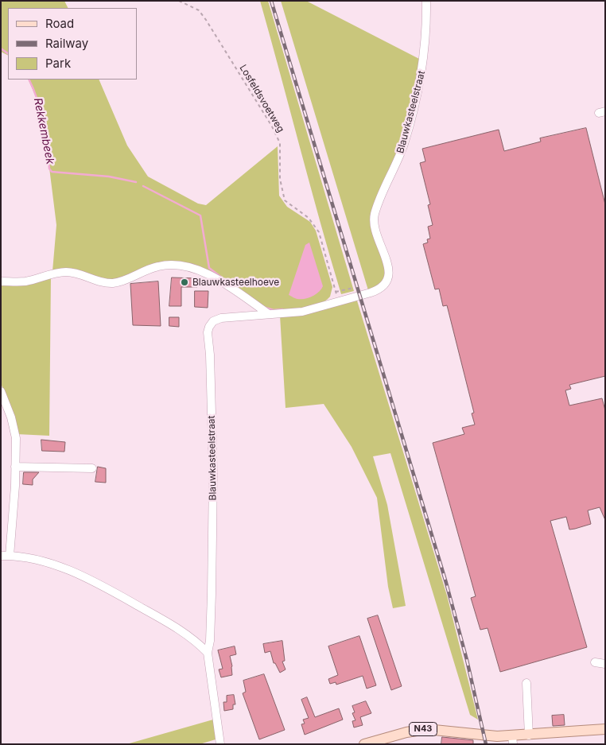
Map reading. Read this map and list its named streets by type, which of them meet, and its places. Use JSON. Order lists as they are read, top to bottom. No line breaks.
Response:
{"streets":{"main road":["N43"],"street":["Blauwkasteelstraat"],"path":["Losfeldsvoetweg"]},"crossings":[["Losfeldsvoetweg","Blauwkasteelstraat"]],"water":["Rekkembeek"],"places":["Blauwkasteelhoeve"],"legend":["Road","Railway","Park"]}
